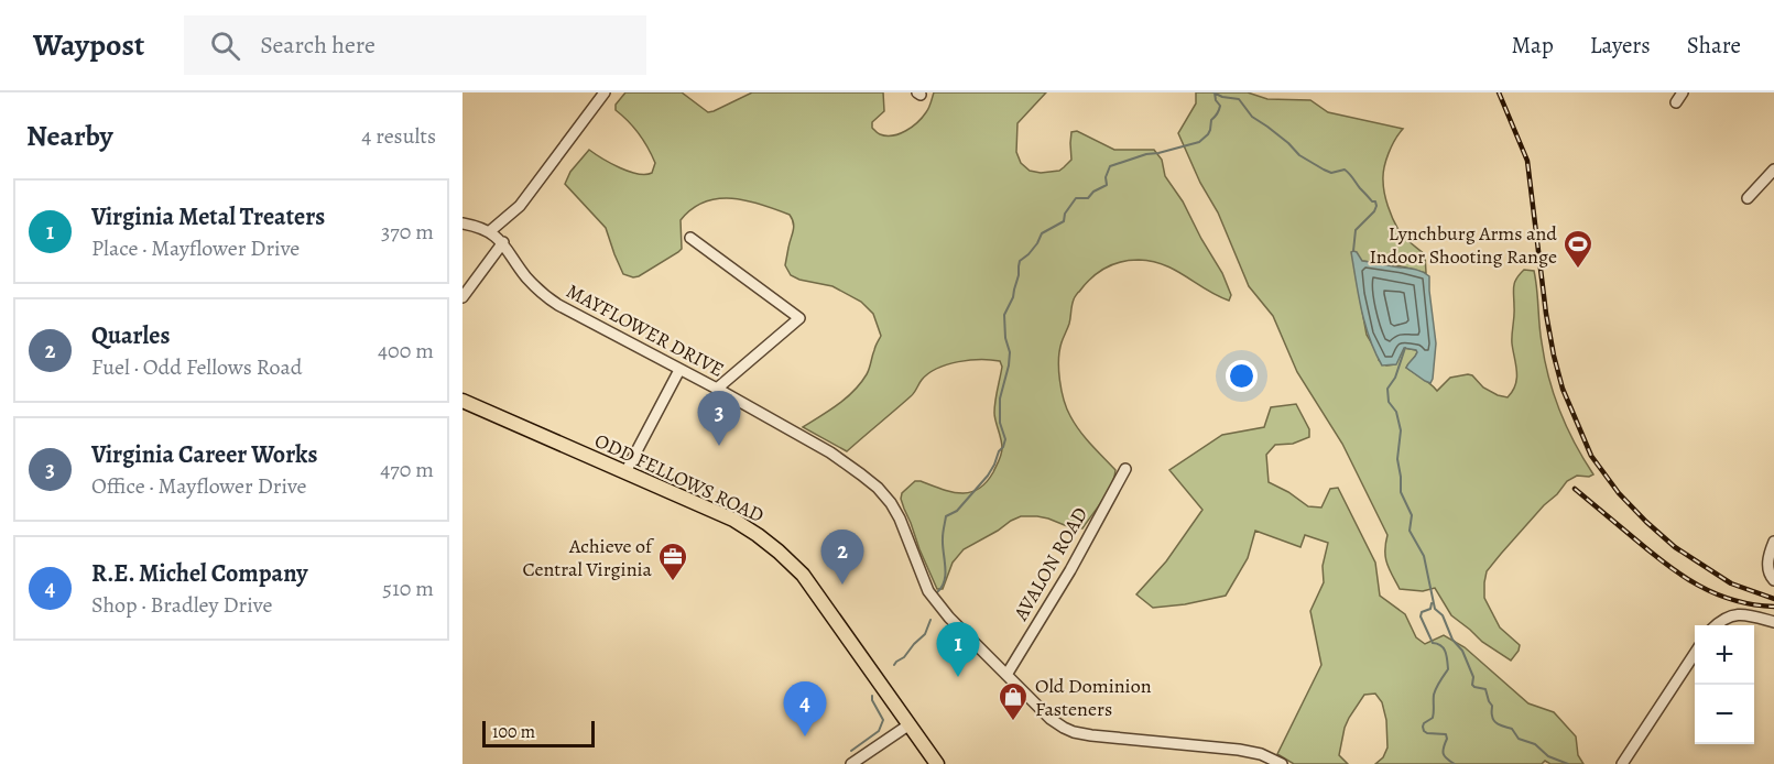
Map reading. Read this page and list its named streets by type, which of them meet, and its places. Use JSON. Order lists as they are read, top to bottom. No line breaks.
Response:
{"streets":{"main road":["ODD FELLOWS ROAD"],"street":["MAYFLOWER DRIVE","AVALON ROAD"]},"crossings":[["MAYFLOWER DRIVE","AVALON ROAD"]],"places":{"sports":["Lynchburg Arms and Indoor Shooting Range"],"office":["Achieve of Central Virginia"],"shop":["Old Dominion Fasteners"]},"scale_bar":"100 m","page":{"header":"Waypost","search":"Search here","nav":["Map","Layers","Share"],"heading":["Nearby","4 results"],"list":[{"mark":"1","name":"Virginia Metal Treaters","note":"Place · Mayflower Drive","value":"370 m"},{"mark":"2","name":"Quarles","note":"Fuel · Odd Fellows Road","value":"400 m"},{"mark":"3","name":"Virginia Career Works","note":"Office · Mayflower Drive","value":"470 m"},{"mark":"4","name":"R.E. Michel Company","note":"Shop · Bradley Drive","value":"510 m"}],"pins":["3","2","1","4"],"map_buttons":["+","−"],"scale":"100 m"}}
